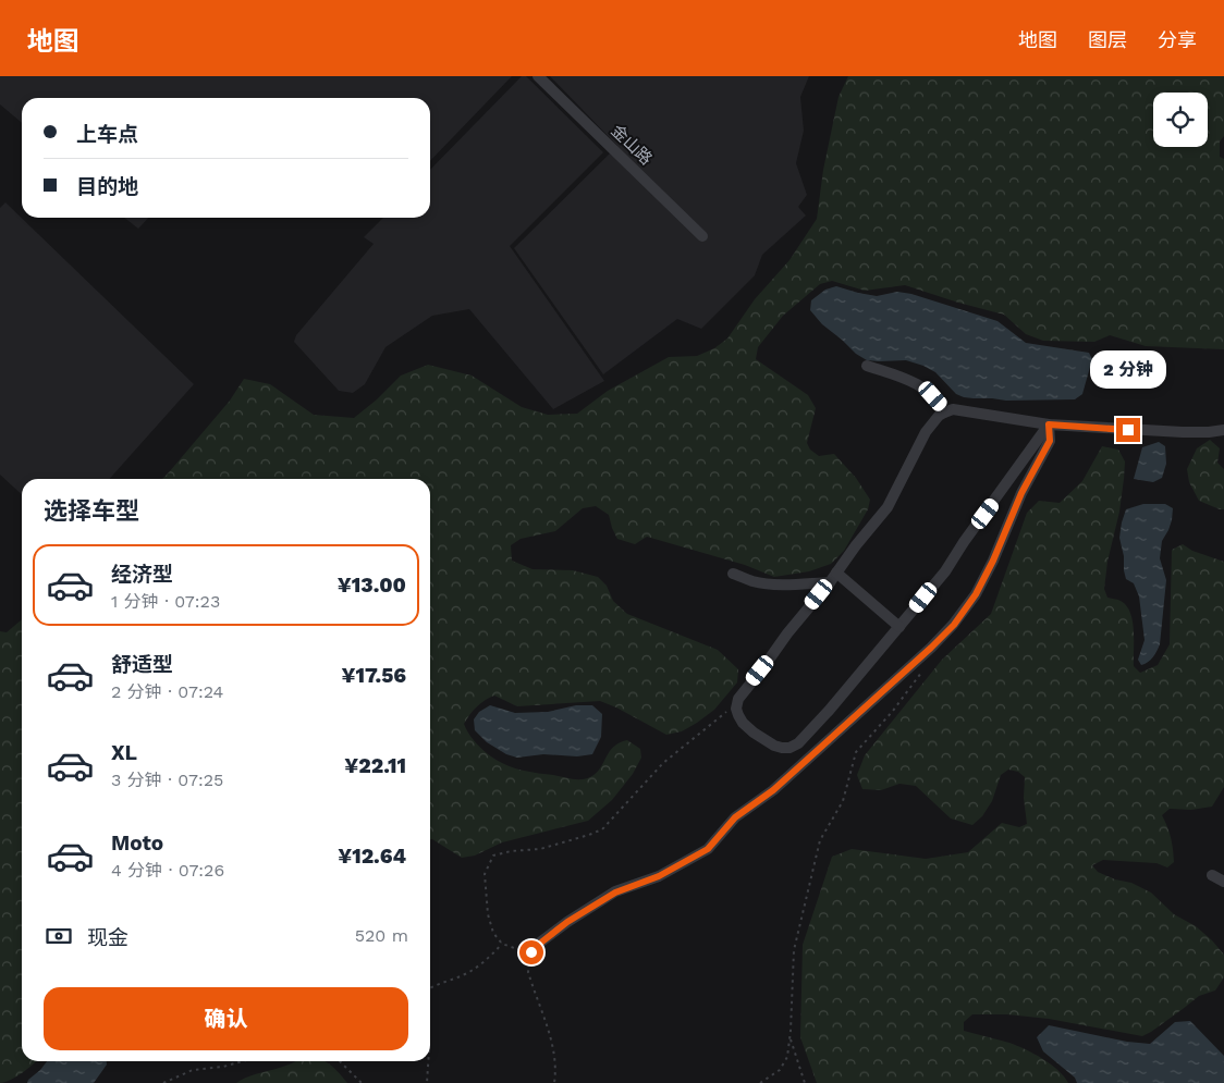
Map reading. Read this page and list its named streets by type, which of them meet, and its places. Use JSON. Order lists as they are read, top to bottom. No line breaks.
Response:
{"streets":{"street":["金山路"]},"page":{"header":"地图","nav":["地图","图层","分享"],"banner":["上车点","目的地"],"bubble":"2 分钟","heading":"选择车型","list":[{"name":"经济型","note":"1 分钟 · 07:23","value":"¥13.00"},{"name":"舒适型","note":"2 分钟 · 07:24","value":"¥17.56"},{"name":"XL","note":"3 分钟 · 07:25","value":"¥22.11"},{"name":"Moto","note":"4 分钟 · 07:26","value":"¥12.64"}],"pay":["现金","520 m"],"buttons":"确认"}}
